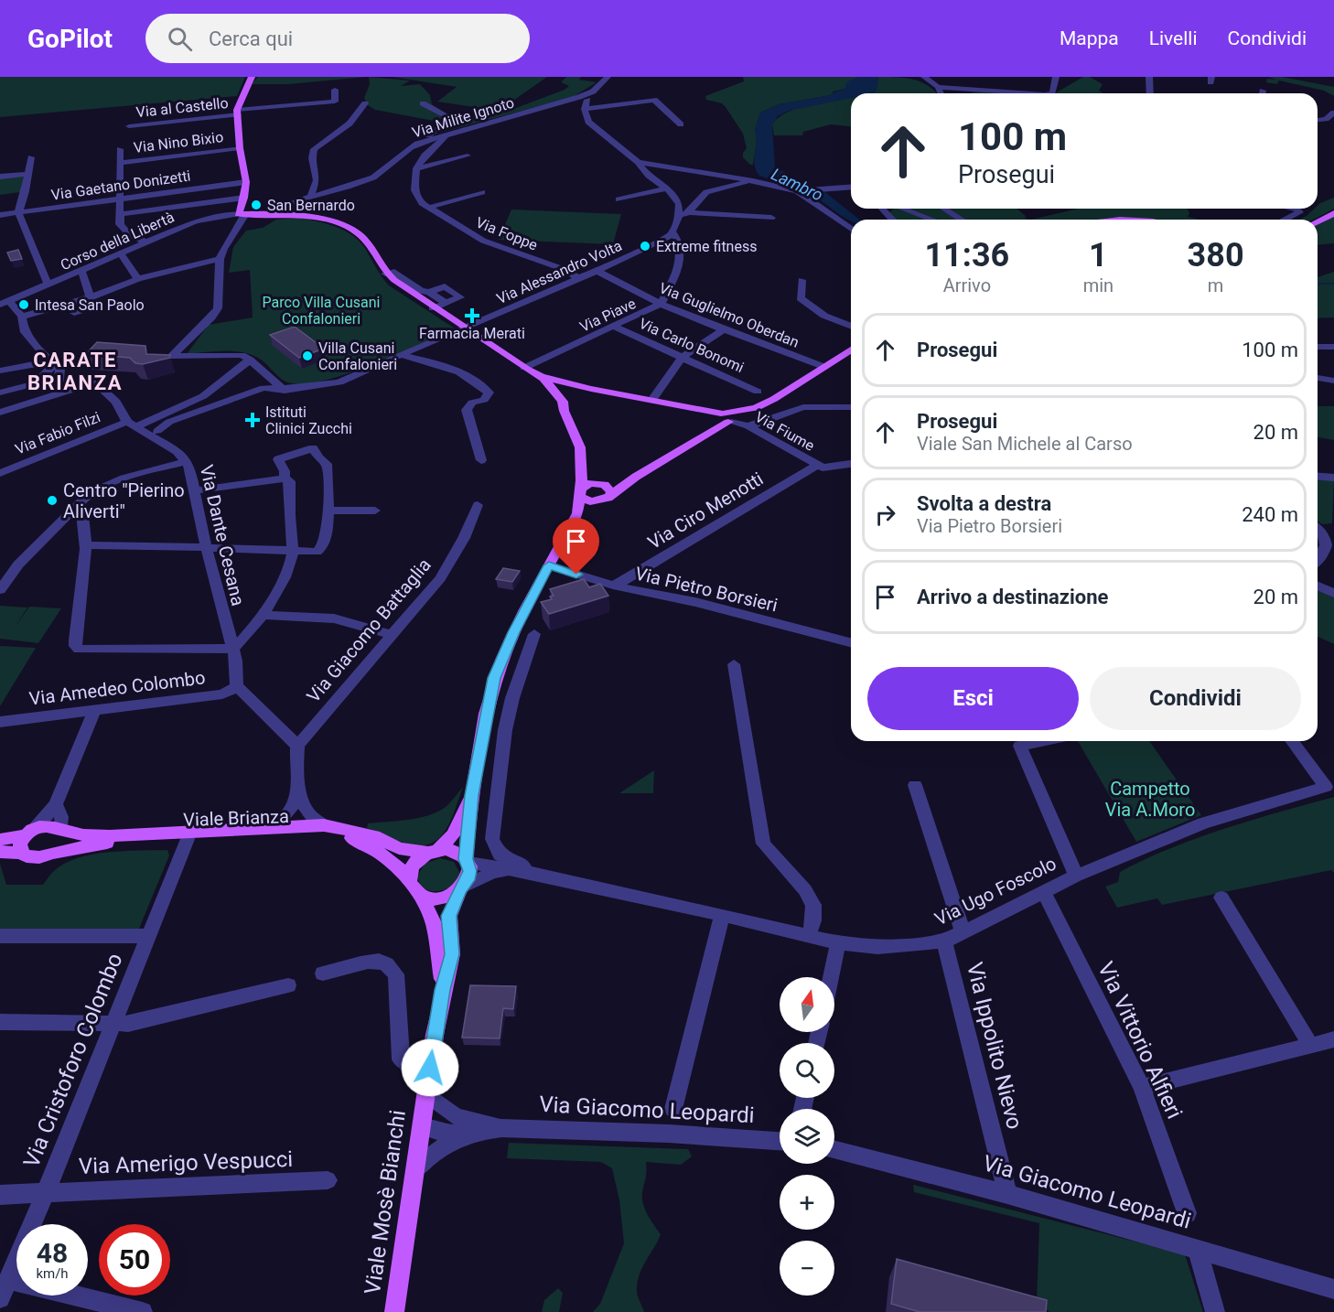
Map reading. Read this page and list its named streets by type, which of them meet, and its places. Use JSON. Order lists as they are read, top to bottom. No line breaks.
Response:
{"streets":{"main road":["Viale Brianza","Viale Mosè Bianchi"],"street":["Via al Castello","Via Milite Ignoto","Via Nino Bixio","Via Gaetano Donizetti","Via Foppe","Corso della Libertà","Via Alessandro Volta","Via Piave","Via Guglielmo Oberdan","Via Carlo Bonomi","Via Fiume","Via Fabio Filzi","Via Ciro Menotti","Via Dante Cesana","Via Pietro Borsieri","Via Giacomo Battaglia","Via Amedeo Colombo","Via Ugo Foscolo","Via Vittorio Alfieri","Via Ippolito Nievo","Via Cristoforo Colombo","Via Giacomo Leopardi","Via Amerigo Vespucci"]},"crossings":[["Via Foppe","Via Alessandro Volta"],["Via Alessandro Volta","Via Piave"],["Via Alessandro Volta","Via Guglielmo Oberdan"],["Via Alessandro Volta","Via Dante Cesana"],["Via Piave","Via Guglielmo Oberdan"],["Via Piave","Via Carlo Bonomi"],["Via Fiume","Via Ciro Menotti"],["Via Fabio Filzi","Via Dante Cesana"],["Via Ciro Menotti","Via Pietro Borsieri"],["Via Dante Cesana","Via Amedeo Colombo"],["Viale Brianza","Via Ugo Foscolo"],["Viale Brianza","Via Cristoforo Colombo"],["Viale Brianza","Viale Mosè Bianchi"],["Via Ugo Foscolo","Via Vittorio Alfieri"],["Via Ugo Foscolo","Via Ippolito Nievo"],["Via Ugo Foscolo","Viale Mosè Bianchi"],["Via Ippolito Nievo","Via Giacomo Leopardi"],["Via Cristoforo Colombo","Via Amerigo Vespucci"],["Via Giacomo Leopardi","Viale Mosè Bianchi"]],"districts":["CARATE BRIANZA"],"water":["Lambro"],"parks":["Parco Villa Cusani Confalonieri","Campetto Via A.Moro"],"places":{"other":["San Bernardo","Extreme fitness","Intesa San Paolo","Villa Cusani Confalonieri","Centro \"Pierino Aliverti\""],"health":["Farmacia Merati","Istituti Clinici Zucchi"]},"north":"top","page":{"header":"GoPilot","search":"Cerca qui","nav":["Mappa","Livelli","Condividi"],"turn":["100 m","Prosegui"],"eta":["11:36","Arrivo","1","min","380","m"],"list":[{"name":"Prosegui","value":"100 m"},{"name":"Prosegui","note":"Viale San Michele al Carso","value":"20 m"},{"name":"Svolta a destra","note":"Via Pietro Borsieri","value":"240 m"},{"name":"Arrivo a destinazione","value":"20 m"}],"buttons":["Esci","Condividi"],"map_buttons":["+","−"],"speed":"48 km/h","limit":"50"}}
